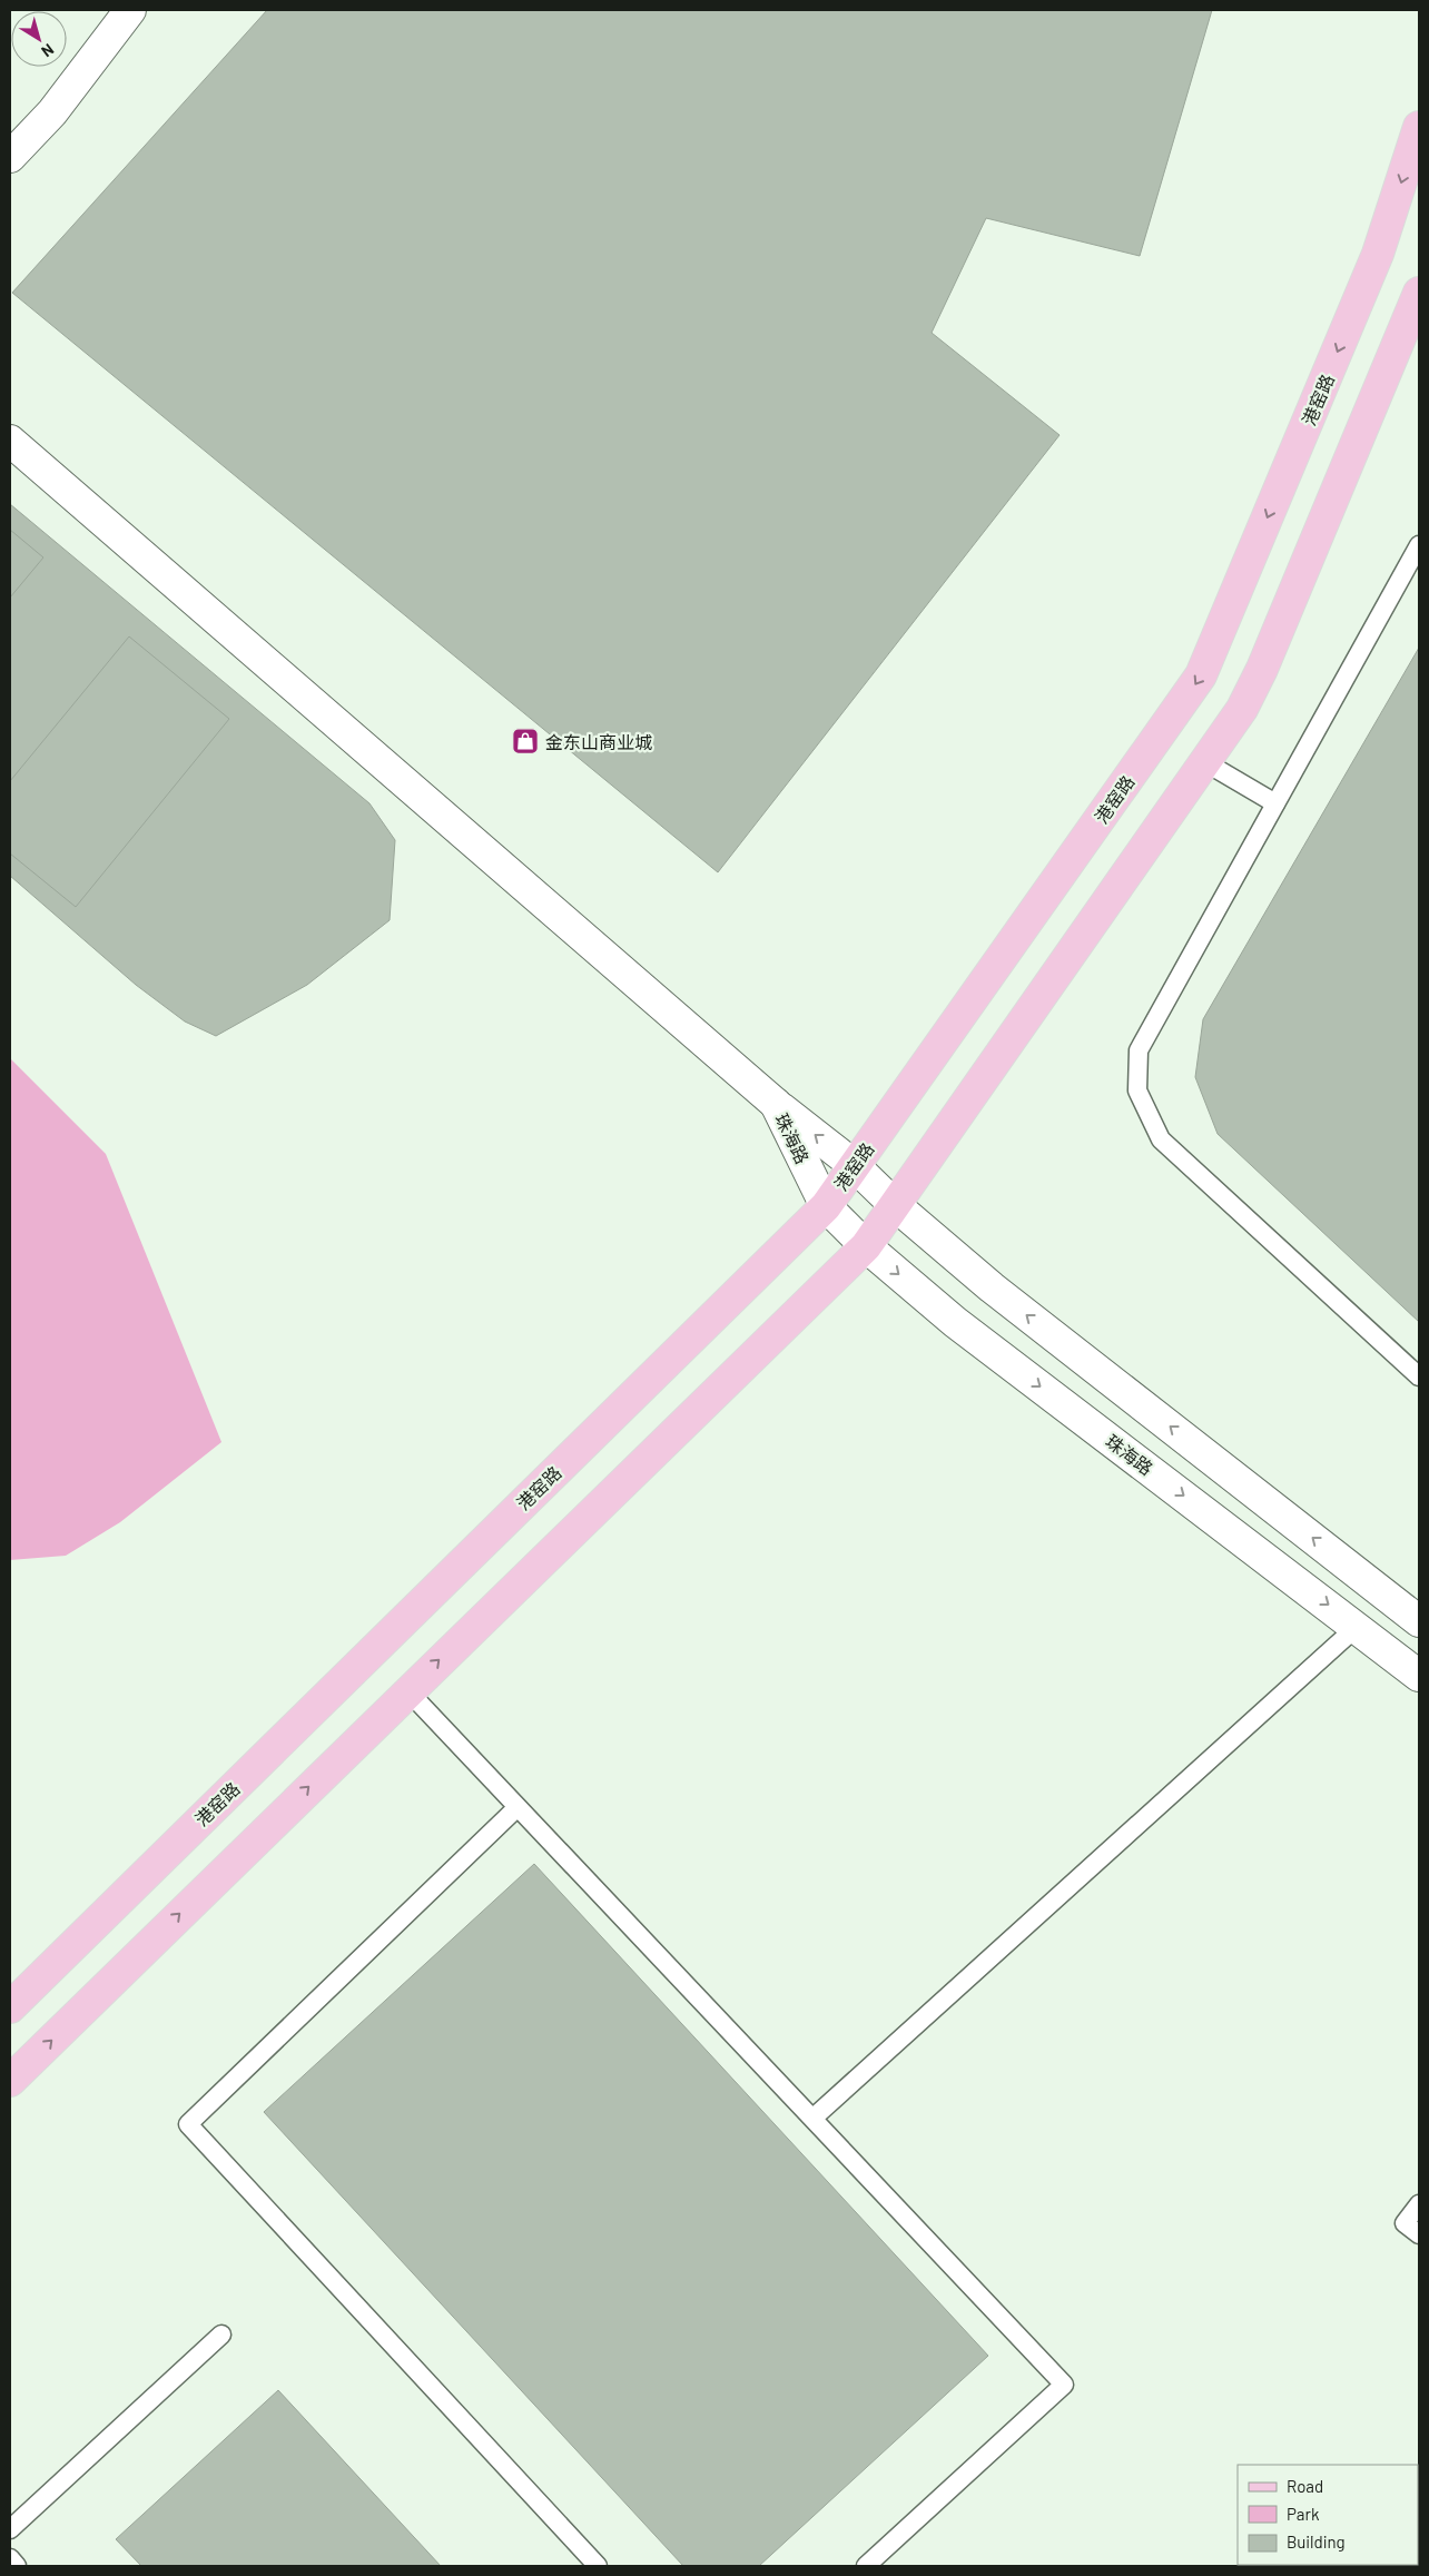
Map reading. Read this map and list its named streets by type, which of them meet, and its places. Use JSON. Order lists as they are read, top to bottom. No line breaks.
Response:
{"streets":{"main road":["港窑路","珠海路"]},"crossings":[["港窑路","珠海路"]],"places":{"shop":["金东山商业城"]},"legend":["Road","Park","Building"],"north":"bottom right"}
